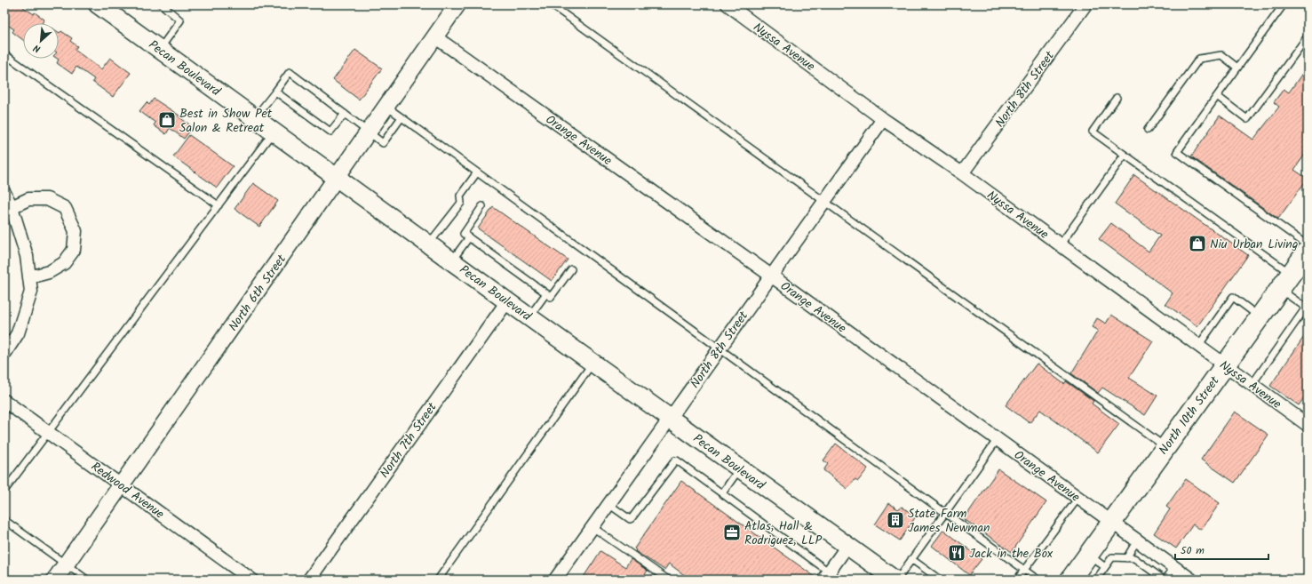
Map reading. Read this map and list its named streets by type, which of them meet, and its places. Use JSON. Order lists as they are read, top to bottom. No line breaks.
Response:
{"streets":{"main road":["Pecan Boulevard","North 10th Street"],"street":["Nyssa Avenue","North 8th Street","Orange Avenue","North 6th Street","North 7th Street","Redwood Avenue"]},"crossings":[["Nyssa Avenue","North 8th Street"],["Nyssa Avenue","North 10th Street"],["Pecan Boulevard","North 8th Street"],["Pecan Boulevard","North 6th Street"],["Pecan Boulevard","North 7th Street"],["North 8th Street","Orange Avenue"],["Orange Avenue","North 6th Street"],["Orange Avenue","North 10th Street"],["North 6th Street","Redwood Avenue"]],"places":{"shop":["Best in Show Pet Salon & Retreat","Niu Urban Living"],"building":["State Farm James Newman"],"office":["Atlas, Hall & Rodriguez, LLP"],"restaurant":["Jack in the Box"]},"scale_bar":"50 m","north":"bottom left"}
